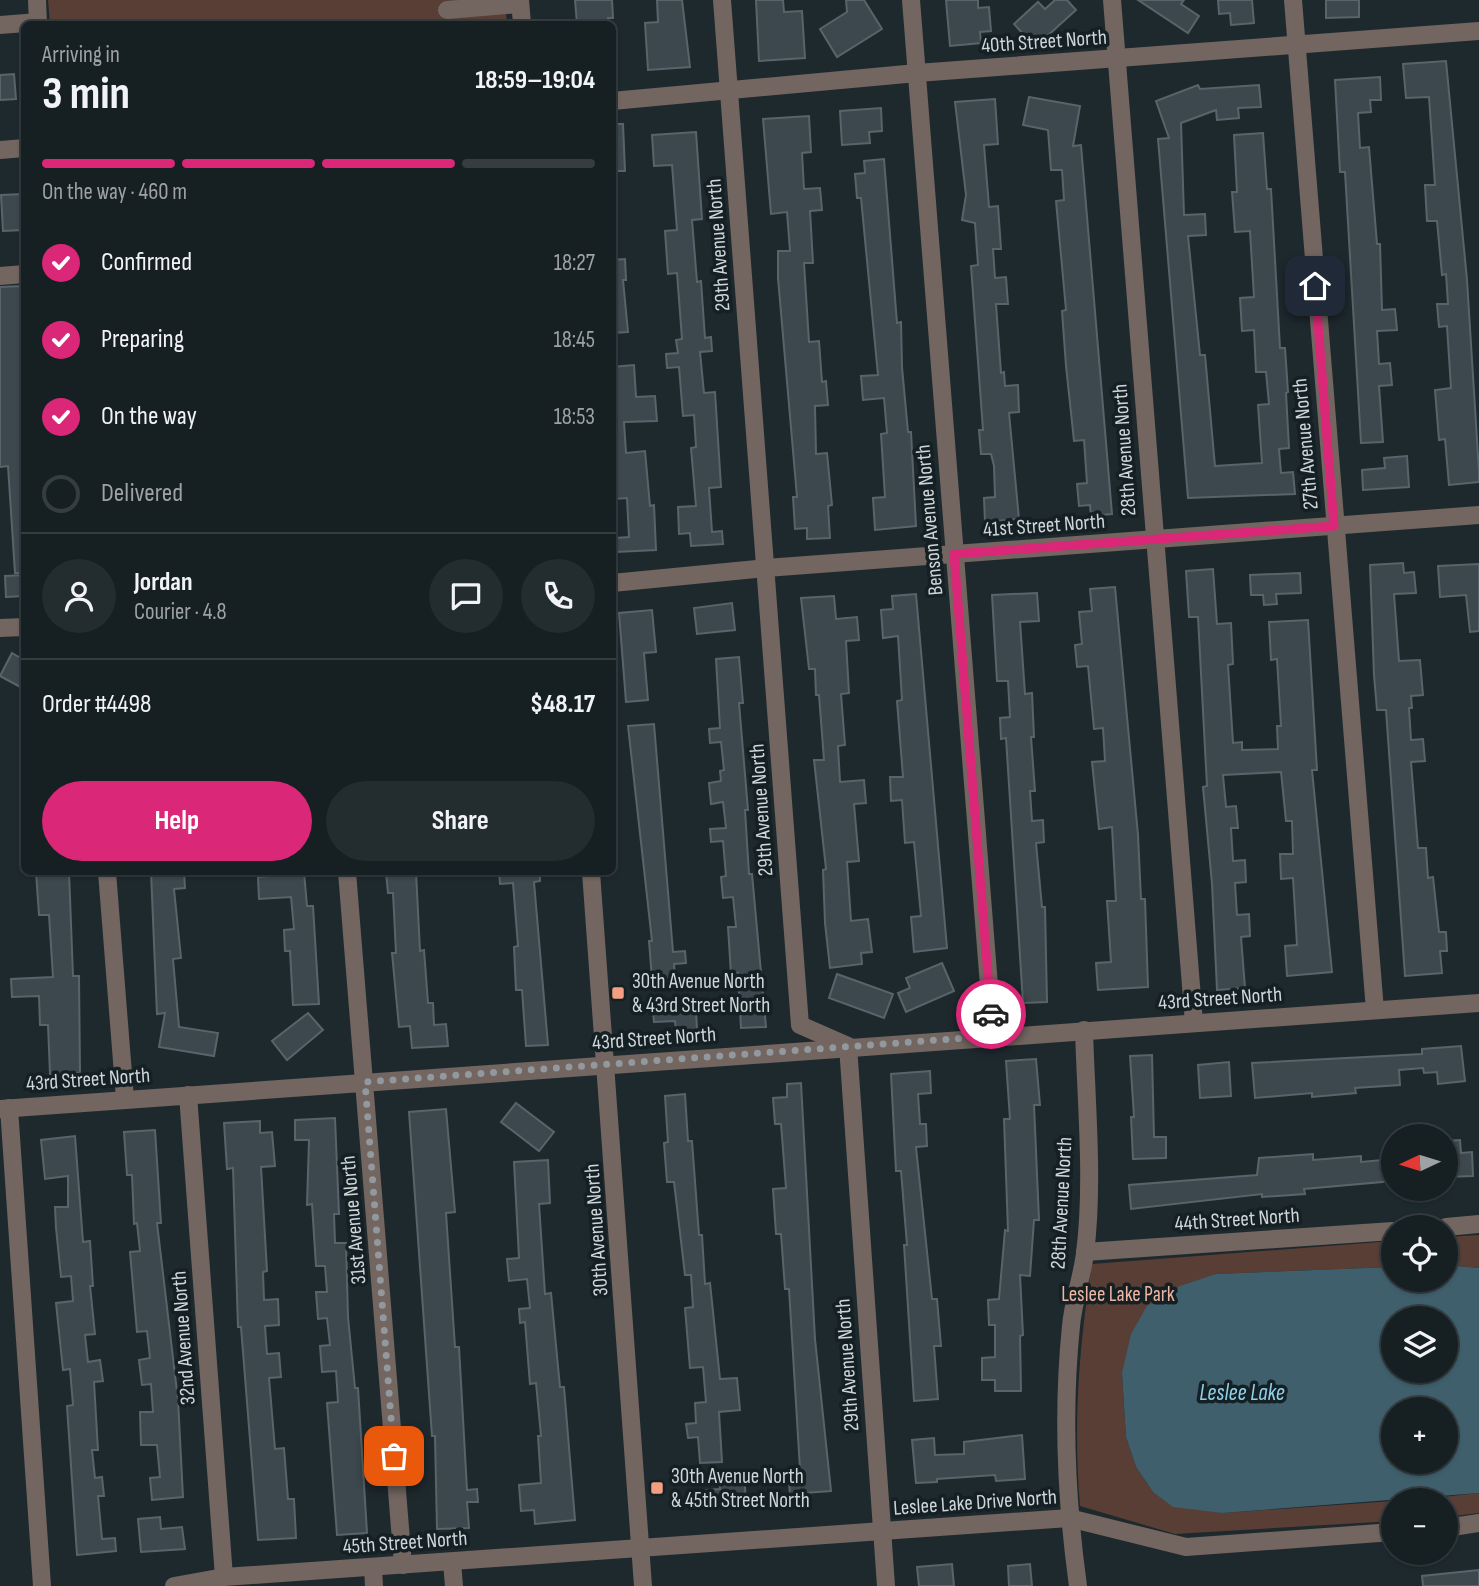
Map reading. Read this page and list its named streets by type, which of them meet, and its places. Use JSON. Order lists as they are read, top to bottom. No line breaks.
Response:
{"streets":{"street":["40th Street North","29th Avenue North","27th Avenue North","28th Avenue North","Benson Avenue North","41st Street North","43rd Street North","44th Street North","31st Avenue North","30th Avenue North","32nd Avenue North","Leslee Lake Drive North","45th Street North"]},"crossings":[["40th Street North","29th Avenue North"],["40th Street North","27th Avenue North"],["40th Street North","28th Avenue North"],["40th Street North","Benson Avenue North"],["29th Avenue North","41st Street North"],["29th Avenue North","43rd Street North"],["29th Avenue North","Leslee Lake Drive North"],["27th Avenue North","41st Street North"],["27th Avenue North","43rd Street North"],["28th Avenue North","41st Street North"],["28th Avenue North","43rd Street North"],["28th Avenue North","44th Street North"],["28th Avenue North","Leslee Lake Drive North"],["Benson Avenue North","41st Street North"],["Benson Avenue North","43rd Street North"],["43rd Street North","31st Avenue North"],["43rd Street North","30th Avenue North"],["43rd Street North","32nd Avenue North"],["31st Avenue North","45th Street North"],["30th Avenue North","Leslee Lake Drive North"],["30th Avenue North","45th Street North"],["32nd Avenue North","45th Street North"],["Leslee Lake Drive North","45th Street North"]],"water":["Leslee Lake"],"parks":["Leslee Lake Park"],"places":{"transit":["30th Avenue North & 43rd Street North","30th Avenue North & 45th Street North"]},"north":"left","page":{"heading":["3 min","Arriving in","18:59–19:04"],"panel":["Jordan","Courier · 4.8","Order #4498","$48.17"],"bar":"On the way · 460 m","list":[["Confirmed","18:27"],["Preparing","18:45"],["On the way","18:53"],"Delivered"],"buttons":["Help","Share"],"map_buttons":["+","−"]}}
